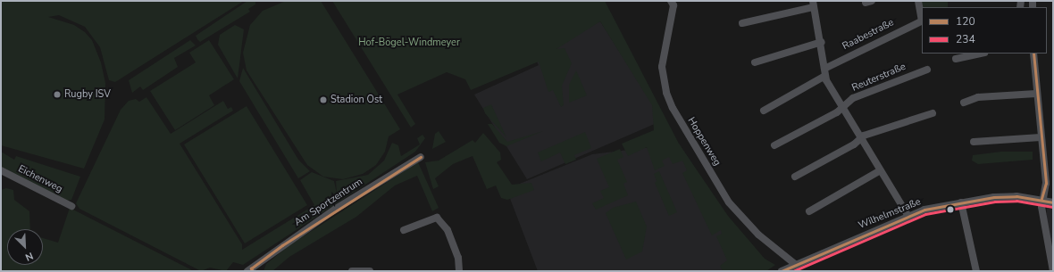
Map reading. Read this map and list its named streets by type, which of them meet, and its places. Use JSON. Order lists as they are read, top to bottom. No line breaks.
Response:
{"streets":{"street":["Raabestraße","Reuterstraße","Hoppenweg","Eichenweg","Am Sportzentrum","Wilhelmstraße"]},"crossings":[["Hoppenweg","Wilhelmstraße"]],"parks":["Hof-Bögel-Windmeyer"],"places":["Rugby ISV","Stadion Ost"],"lines":["transit line 120","transit line 234"],"legend":["120","234"],"north":"bottom right"}
